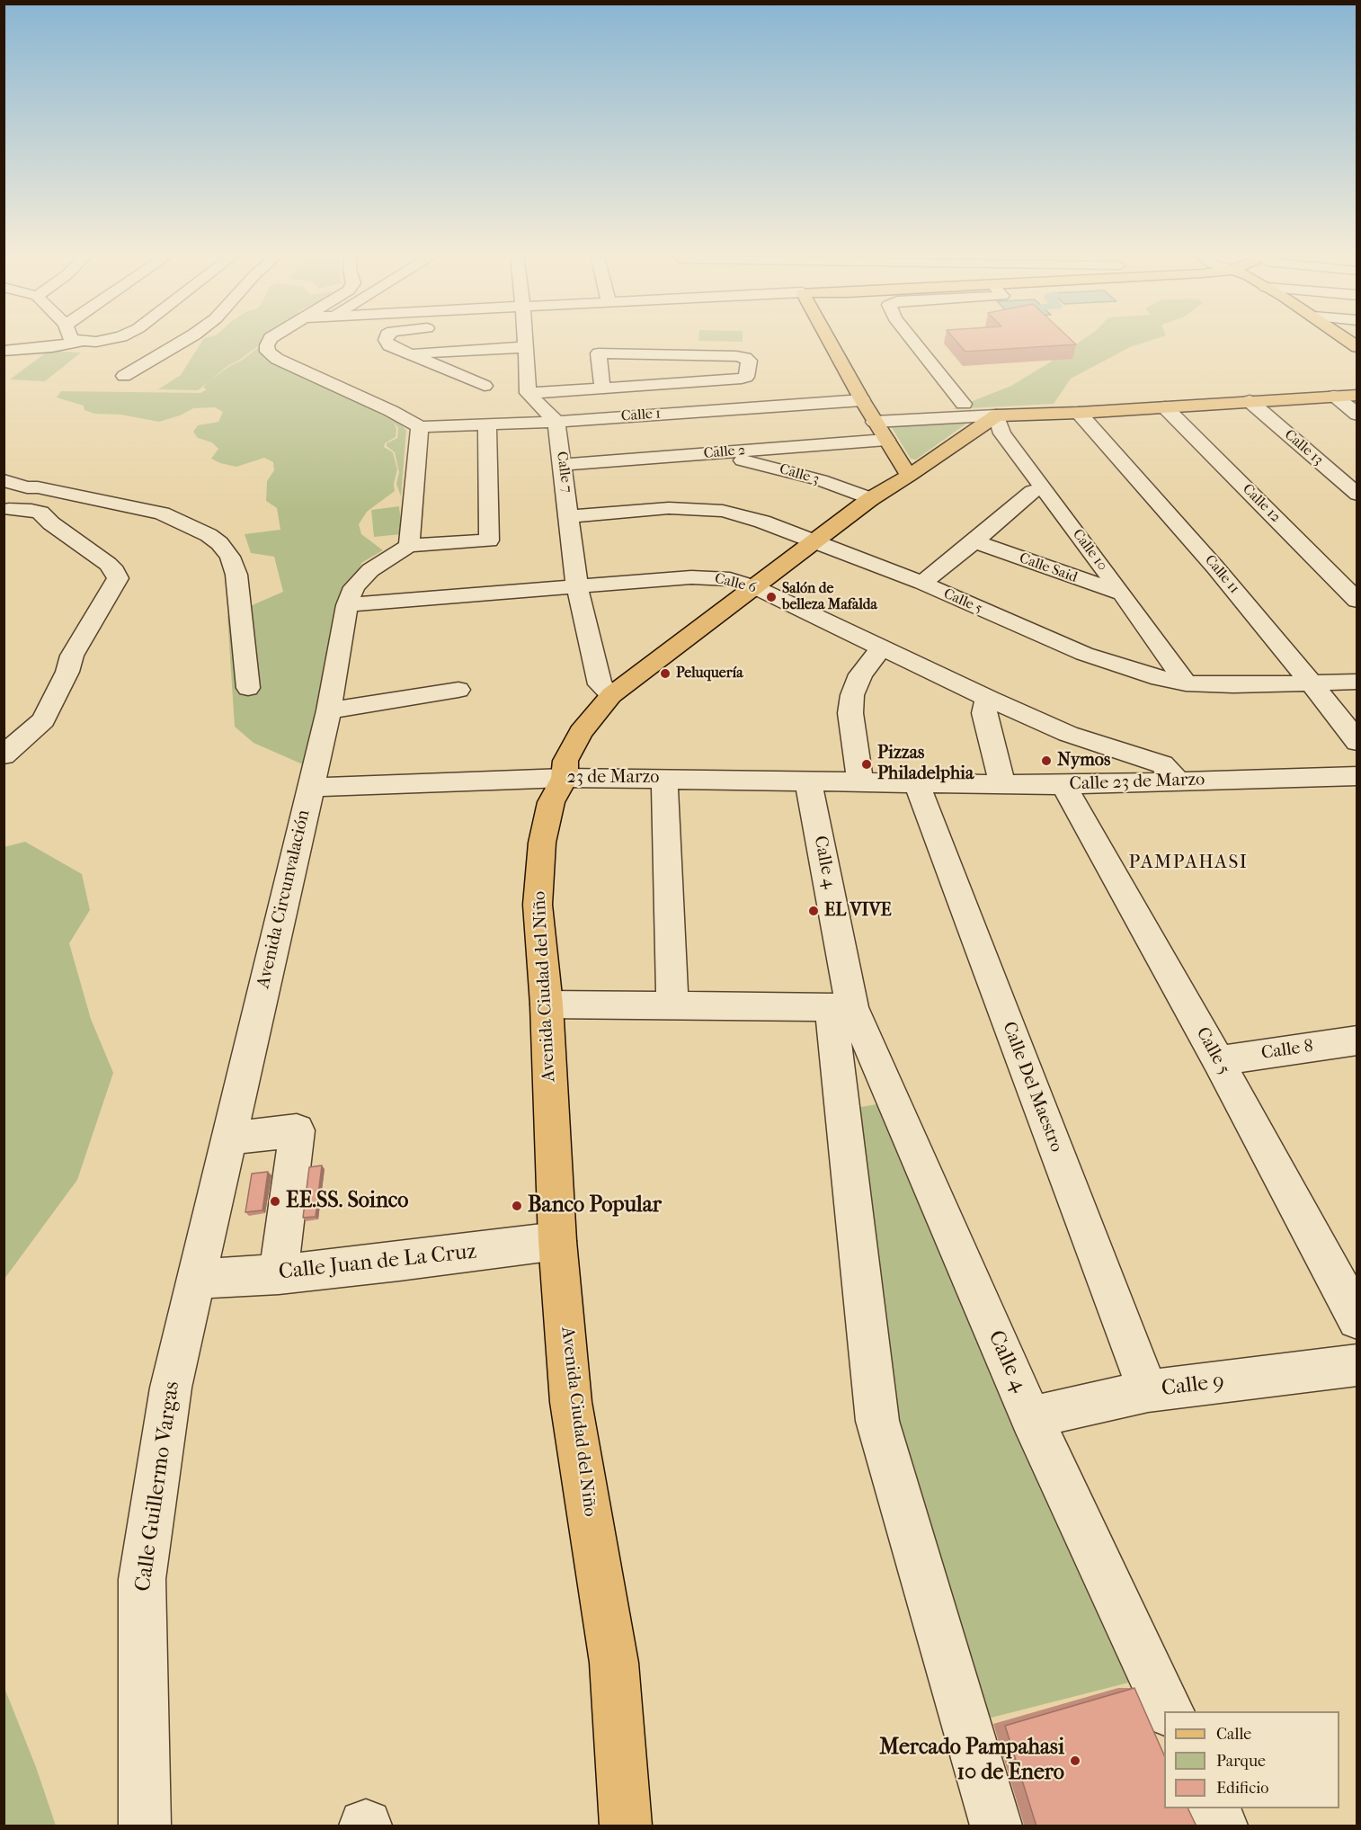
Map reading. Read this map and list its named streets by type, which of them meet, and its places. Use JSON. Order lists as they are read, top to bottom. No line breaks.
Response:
{"streets":{"main road":["Avenida Ciudad del Niño"],"street":["Calle 1","Calle 13","Calle 2","Calle 7","Calle 3","Calle 12","Calle 10","Calle Said","Calle 11","Calle 6","Calle 5","23 de Marzo","Calle 23 de Marzo","Calle 4","Avenida Circunvalación","Calle 8","Calle Del Maestro","Calle Juan de La Cruz","Calle 9","Calle Guillermo Vargas"]},"crossings":[["Calle 1","Calle 7"],["Calle 2","Calle 7"],["Calle 2","Calle 3"],["Calle 7","Calle 6"],["Calle 7","Calle 5"],["Calle 7","Avenida Ciudad del Niño"],["Calle 3","Avenida Ciudad del Niño"],["Calle 10","Calle Said"],["Calle 10","Calle 5"],["Calle 10","Avenida Ciudad del Niño"],["Calle 11","Calle 5"],["Calle 6","Calle 23 de Marzo"],["Calle 6","Avenida Circunvalación"],["Calle 6","Avenida Ciudad del Niño"],["Calle 5","Calle 23 de Marzo"],["Calle 5","Avenida Ciudad del Niño"],["Calle 5","Calle 8"],["23 de Marzo","Calle 23 de Marzo"],["23 de Marzo","Calle 4"],["23 de Marzo","Avenida Circunvalación"],["23 de Marzo","Avenida Ciudad del Niño"],["23 de Marzo","Calle Del Maestro"],["Calle 23 de Marzo","Calle Del Maestro"],["Calle 4","Calle 9"],["Avenida Circunvalación","Calle Juan de La Cruz"],["Avenida Circunvalación","Calle Guillermo Vargas"],["Avenida Ciudad del Niño","Calle Juan de La Cruz"],["Calle Del Maestro","Calle 9"],["Calle Juan de La Cruz","Calle Guillermo Vargas"]],"districts":["PAMPAHASI"],"places":["Salón de belleza Mafalda","Peluquería","Nymos","Pizzas Philadelphia","EL VIVE","EE.SS. Soinco","Banco Popular","Mercado Pampahasi 10 de Enero"],"legend":["Calle","Parque","Edificio"]}
